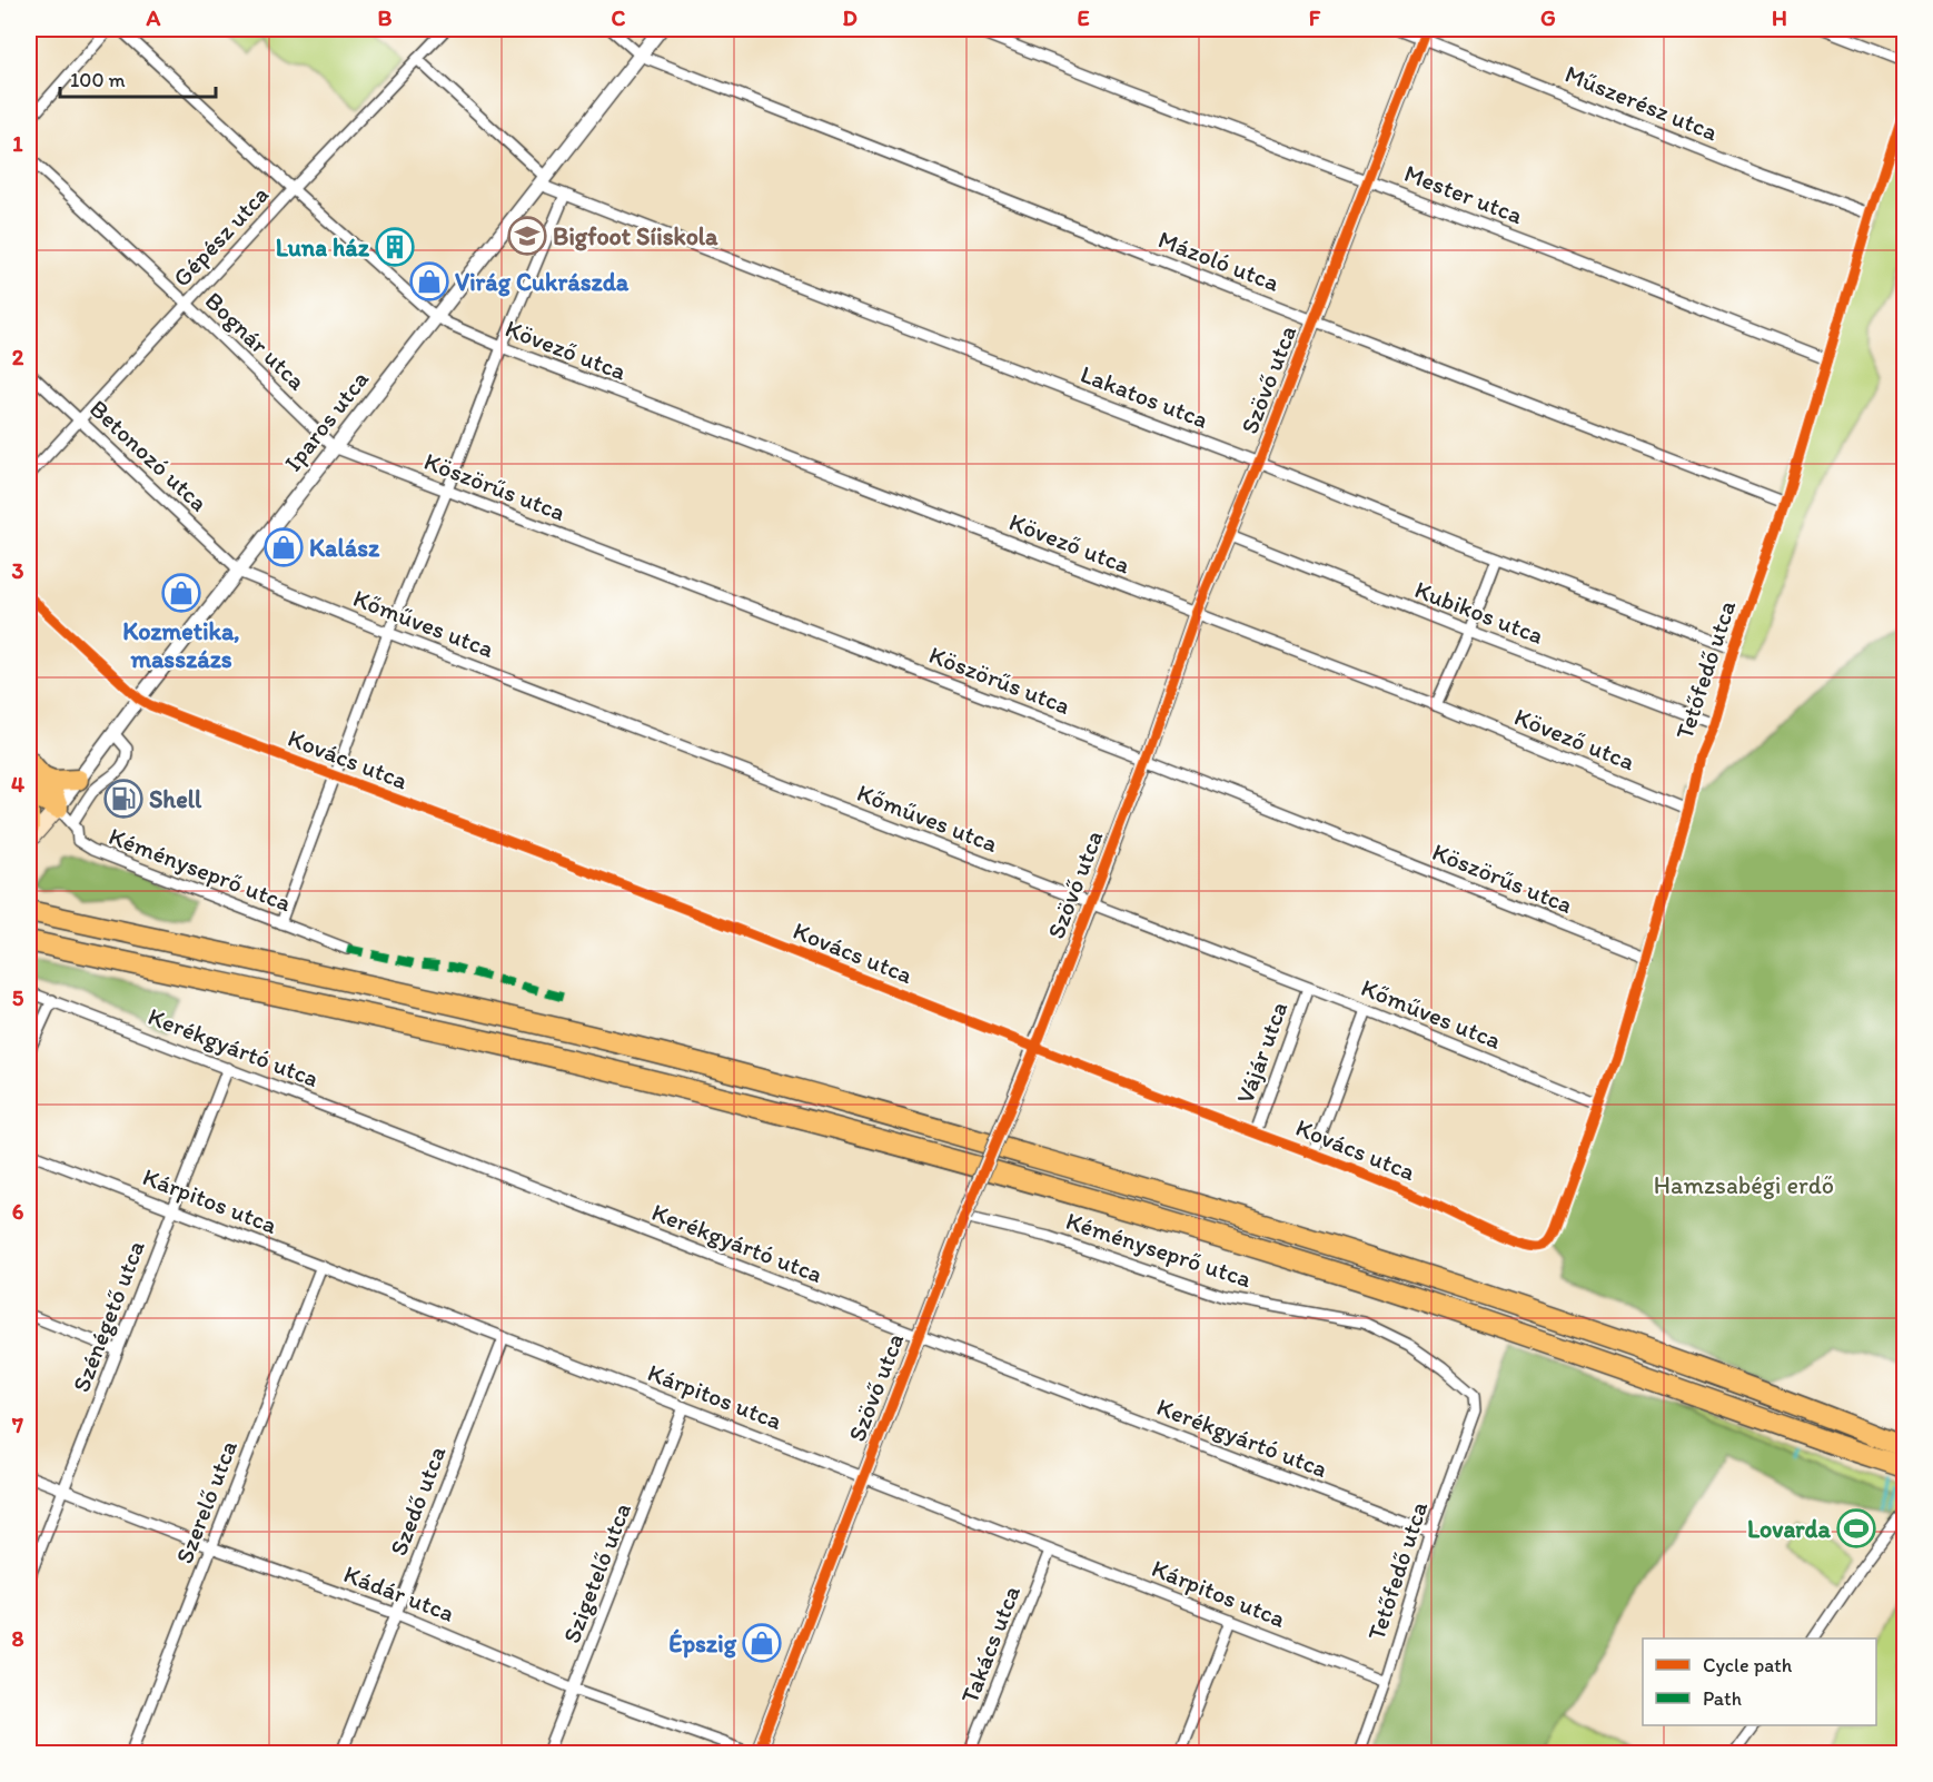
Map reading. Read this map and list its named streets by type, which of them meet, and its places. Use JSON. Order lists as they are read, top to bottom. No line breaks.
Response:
{"streets":{"main road":["Iparos utca"],"street":["Műszerész utca","Mester utca","Gépész utca","Mázoló utca","Bognár utca","Kövező utca","Szövő utca","Lakatos utca","Betonozó utca","Köszörűs utca","Kubikos utca","Kőműves utca","Tetőfedő utca","Kovács utca","Kéményseprő utca","Kerékgyártó utca","Vájár utca","Kárpitos utca","Szénégető utca","Szedő utca","Szerelő utca","Szigetelő utca","Kádár utca","Takács utca"]},"crossings":[["Műszerész utca","Szövő utca"],["Műszerész utca","Tetőfedő utca"],["Mester utca","Szövő utca"],["Mester utca","Tetőfedő utca"],["Gépész utca","Bognár utca"],["Gépész utca","Kövező utca"],["Gépész utca","Lakatos utca"],["Gépész utca","Betonozó utca"],["Mázoló utca","Szövő utca"],["Mázoló utca","Iparos utca"],["Mázoló utca","Tetőfedő utca"],["Bognár utca","Iparos utca"],["Bognár utca","Köszörűs utca"],["Kövező utca","Szövő utca"],["Kövező utca","Iparos utca"],["Kövező utca","Tetőfedő utca"],["Szövő utca","Lakatos utca"],["Szövő utca","Köszörűs utca"],["Szövő utca","Kubikos utca"],["Szövő utca","Kőműves utca"],["Szövő utca","Kovács utca"],["Szövő utca","Kéményseprő utca"],["Szövő utca","Kerékgyártó utca"],["Szövő utca","Kárpitos utca"],["Szövő utca","Kádár utca"],["Lakatos utca","Iparos utca"],["Lakatos utca","Tetőfedő utca"],["Iparos utca","Betonozó utca"],["Iparos utca","Köszörűs utca"],["Iparos utca","Kőműves utca"],["Iparos utca","Kovács utca"],["Iparos utca","Kéményseprő utca"],["Betonozó utca","Kőműves utca"],["Köszörűs utca","Tetőfedő utca"],["Kubikos utca","Tetőfedő utca"],["Kőműves utca","Tetőfedő utca"],["Kőműves utca","Vájár utca"],["Tetőfedő utca","Kovács utca"],["Tetőfedő utca","Kéményseprő utca"],["Tetőfedő utca","Kerékgyártó utca"],["Tetőfedő utca","Kárpitos utca"],["Kovács utca","Vájár utca"],["Kerékgyártó utca","Szénégető utca"],["Kárpitos utca","Szénégető utca"],["Kárpitos utca","Szedő utca"],["Kárpitos utca","Szerelő utca"],["Kárpitos utca","Szigetelő utca"],["Kárpitos utca","Takács utca"],["Szénégető utca","Kádár utca"],["Szedő utca","Kádár utca"],["Szerelő utca","Kádár utca"],["Szigetelő utca","Kádár utca"]],"parks":["Hamzsabégi erdő"],"places":{"school or university":["Bigfoot Síiskola"],"building":["Luna ház"],"shop":["Virág Cukrászda","Kalász","Kozmetika, masszázs","Épszig"],"fuel station":["Shell"],"sports":["Lovarda"]},"legend":["Cycle path","Path"],"scale_bar":"100 m","grid":{"columns":["A","B","C","D","E","F","G","H"],"rows":["1","2","3","4","5","6","7","8"]}}
